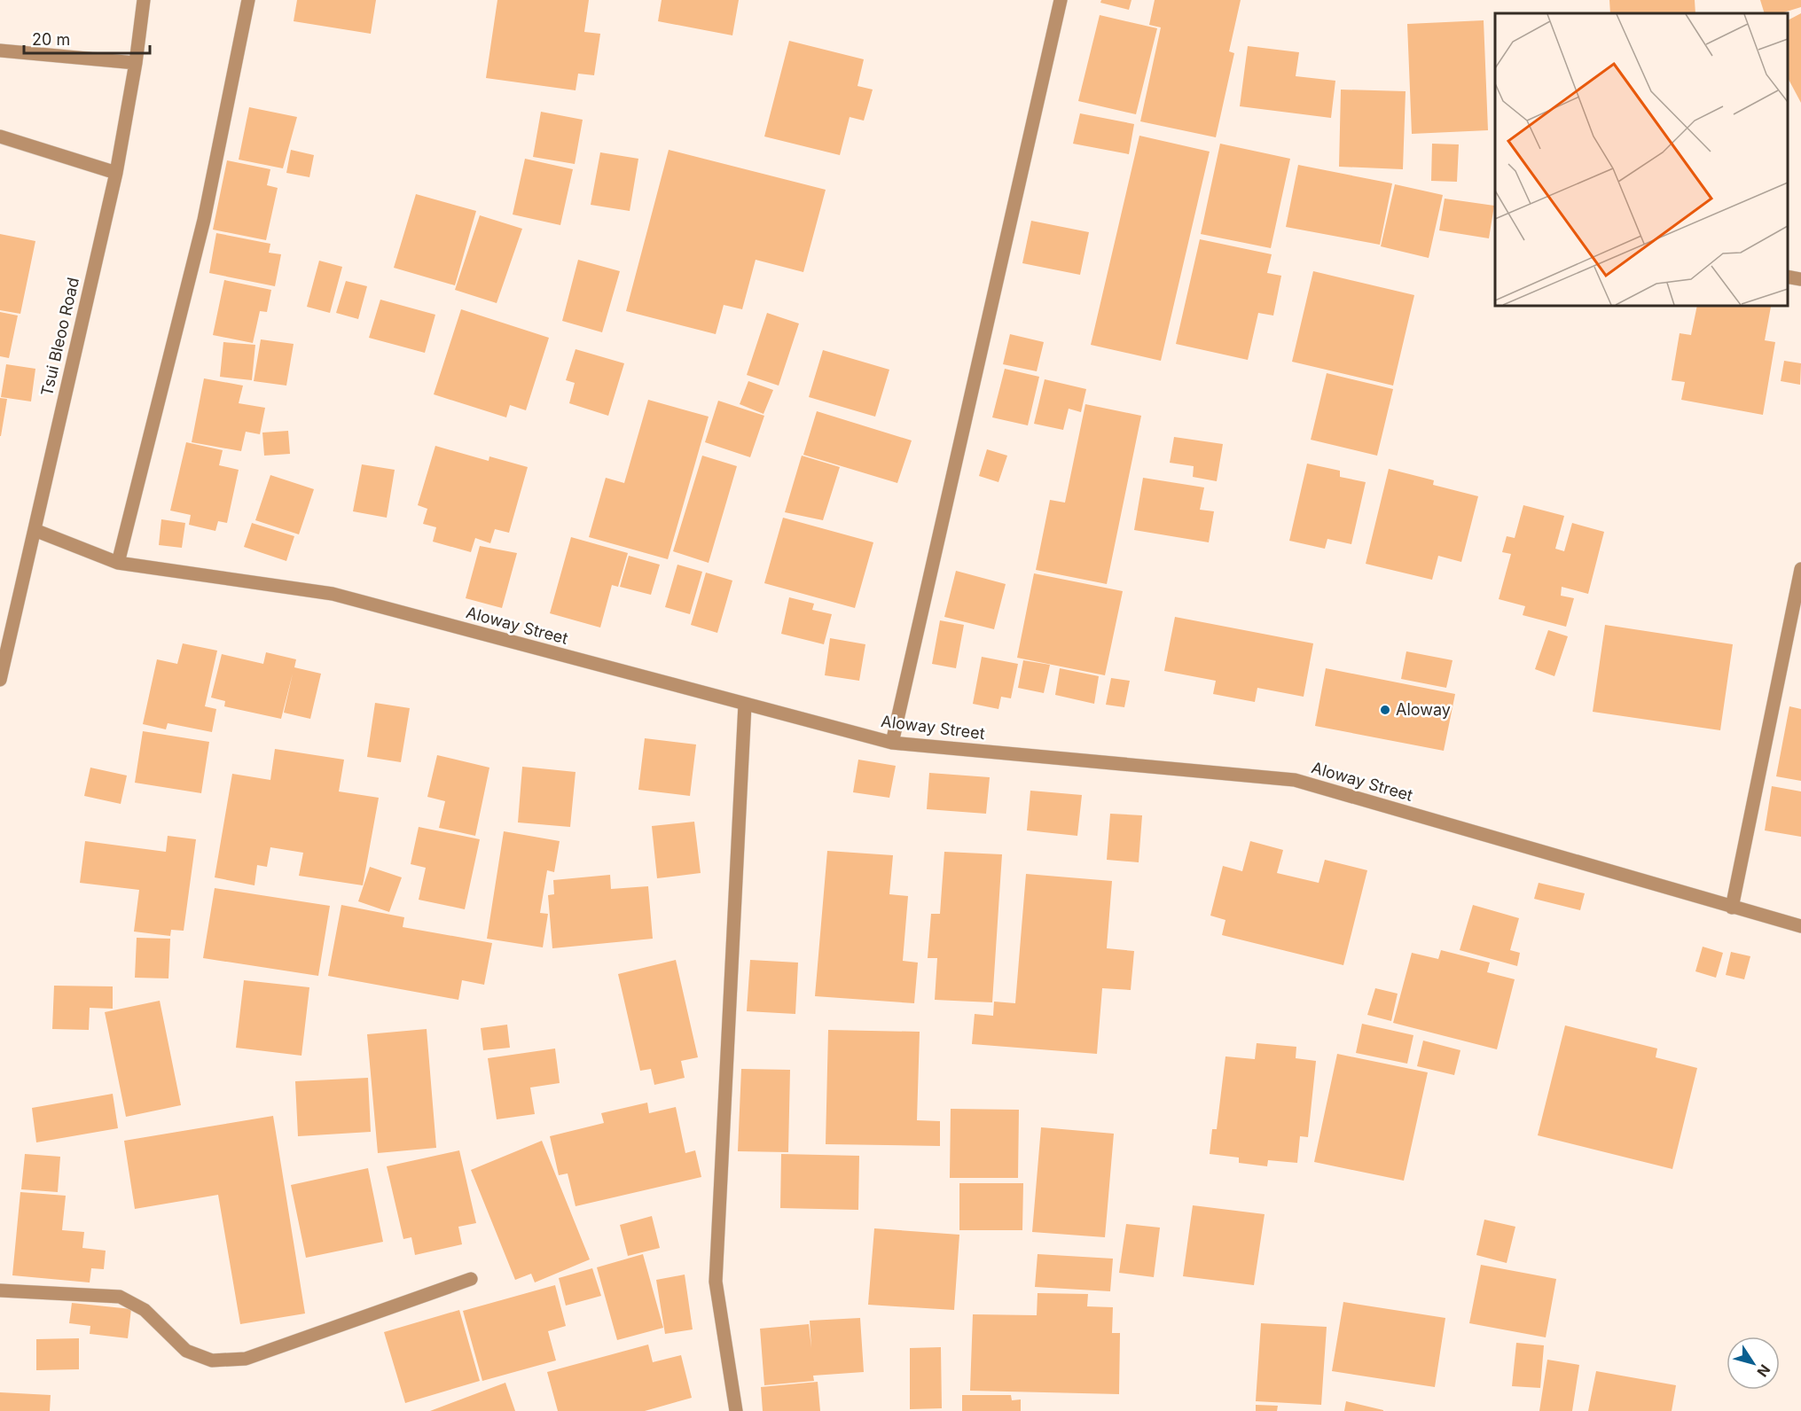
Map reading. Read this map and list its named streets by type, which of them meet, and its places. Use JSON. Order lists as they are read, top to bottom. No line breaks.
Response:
{"streets":{"street":["Tsui Bleoo Road","Aloway Street"]},"crossings":[["Tsui Bleoo Road","Aloway Street"]],"places":["Aloway"],"scale_bar":"20 m","north":"bottom right"}
